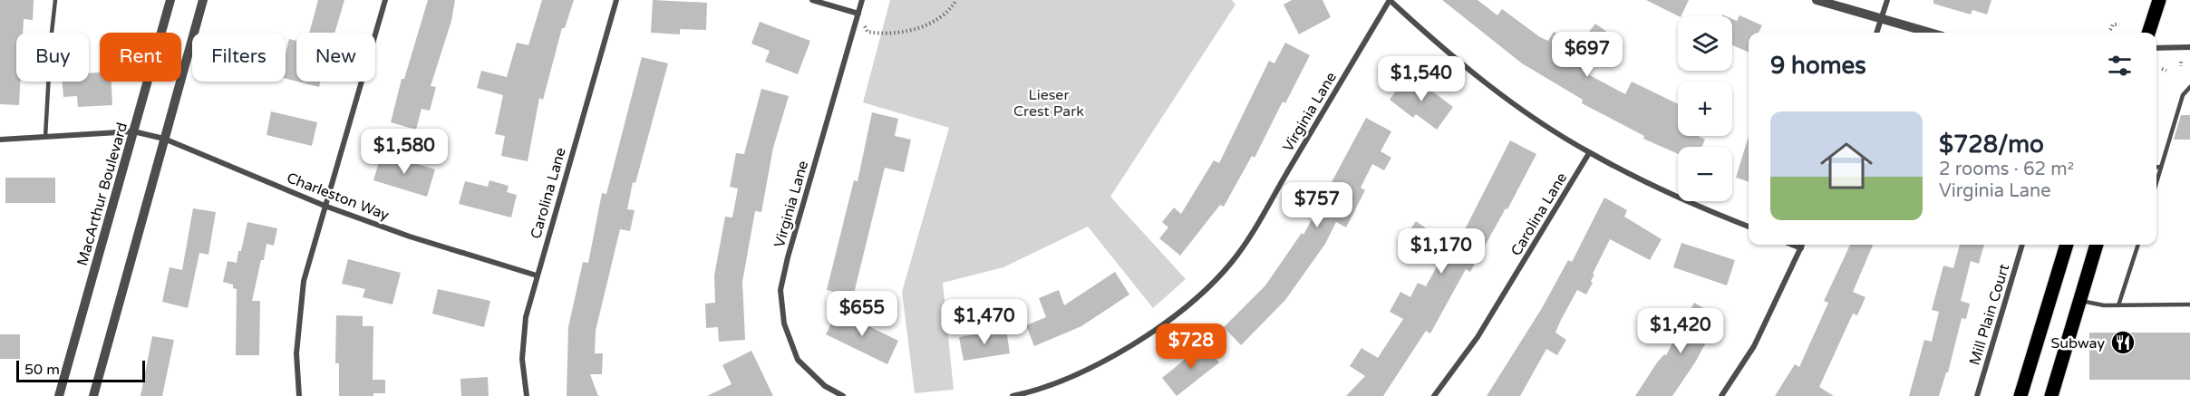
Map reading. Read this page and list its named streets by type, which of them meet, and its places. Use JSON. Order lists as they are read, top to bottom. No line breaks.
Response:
{"streets":{"street":["Virginia Lane","Carolina Lane","MacArthur Boulevard","Charleston Way","Mill Plain Court"]},"crossings":[["Carolina Lane","Charleston Way"],["MacArthur Boulevard","Charleston Way"]],"parks":["Lieser Crest Park"],"places":{"restaurant":["Subway"]},"scale_bar":"50 m","page":{"map_buttons":["+","−"],"price":["$697","$1,540","$1,580","$757","$1,170","$655","$1,470","$1,420","$728"],"chip":["Buy","Rent","Filters","New"],"heading":"9 homes","list":[{"name":"$728/mo","note":"2 rooms · 62 m² · Virginia Lane"}],"scale":"50 m"}}
